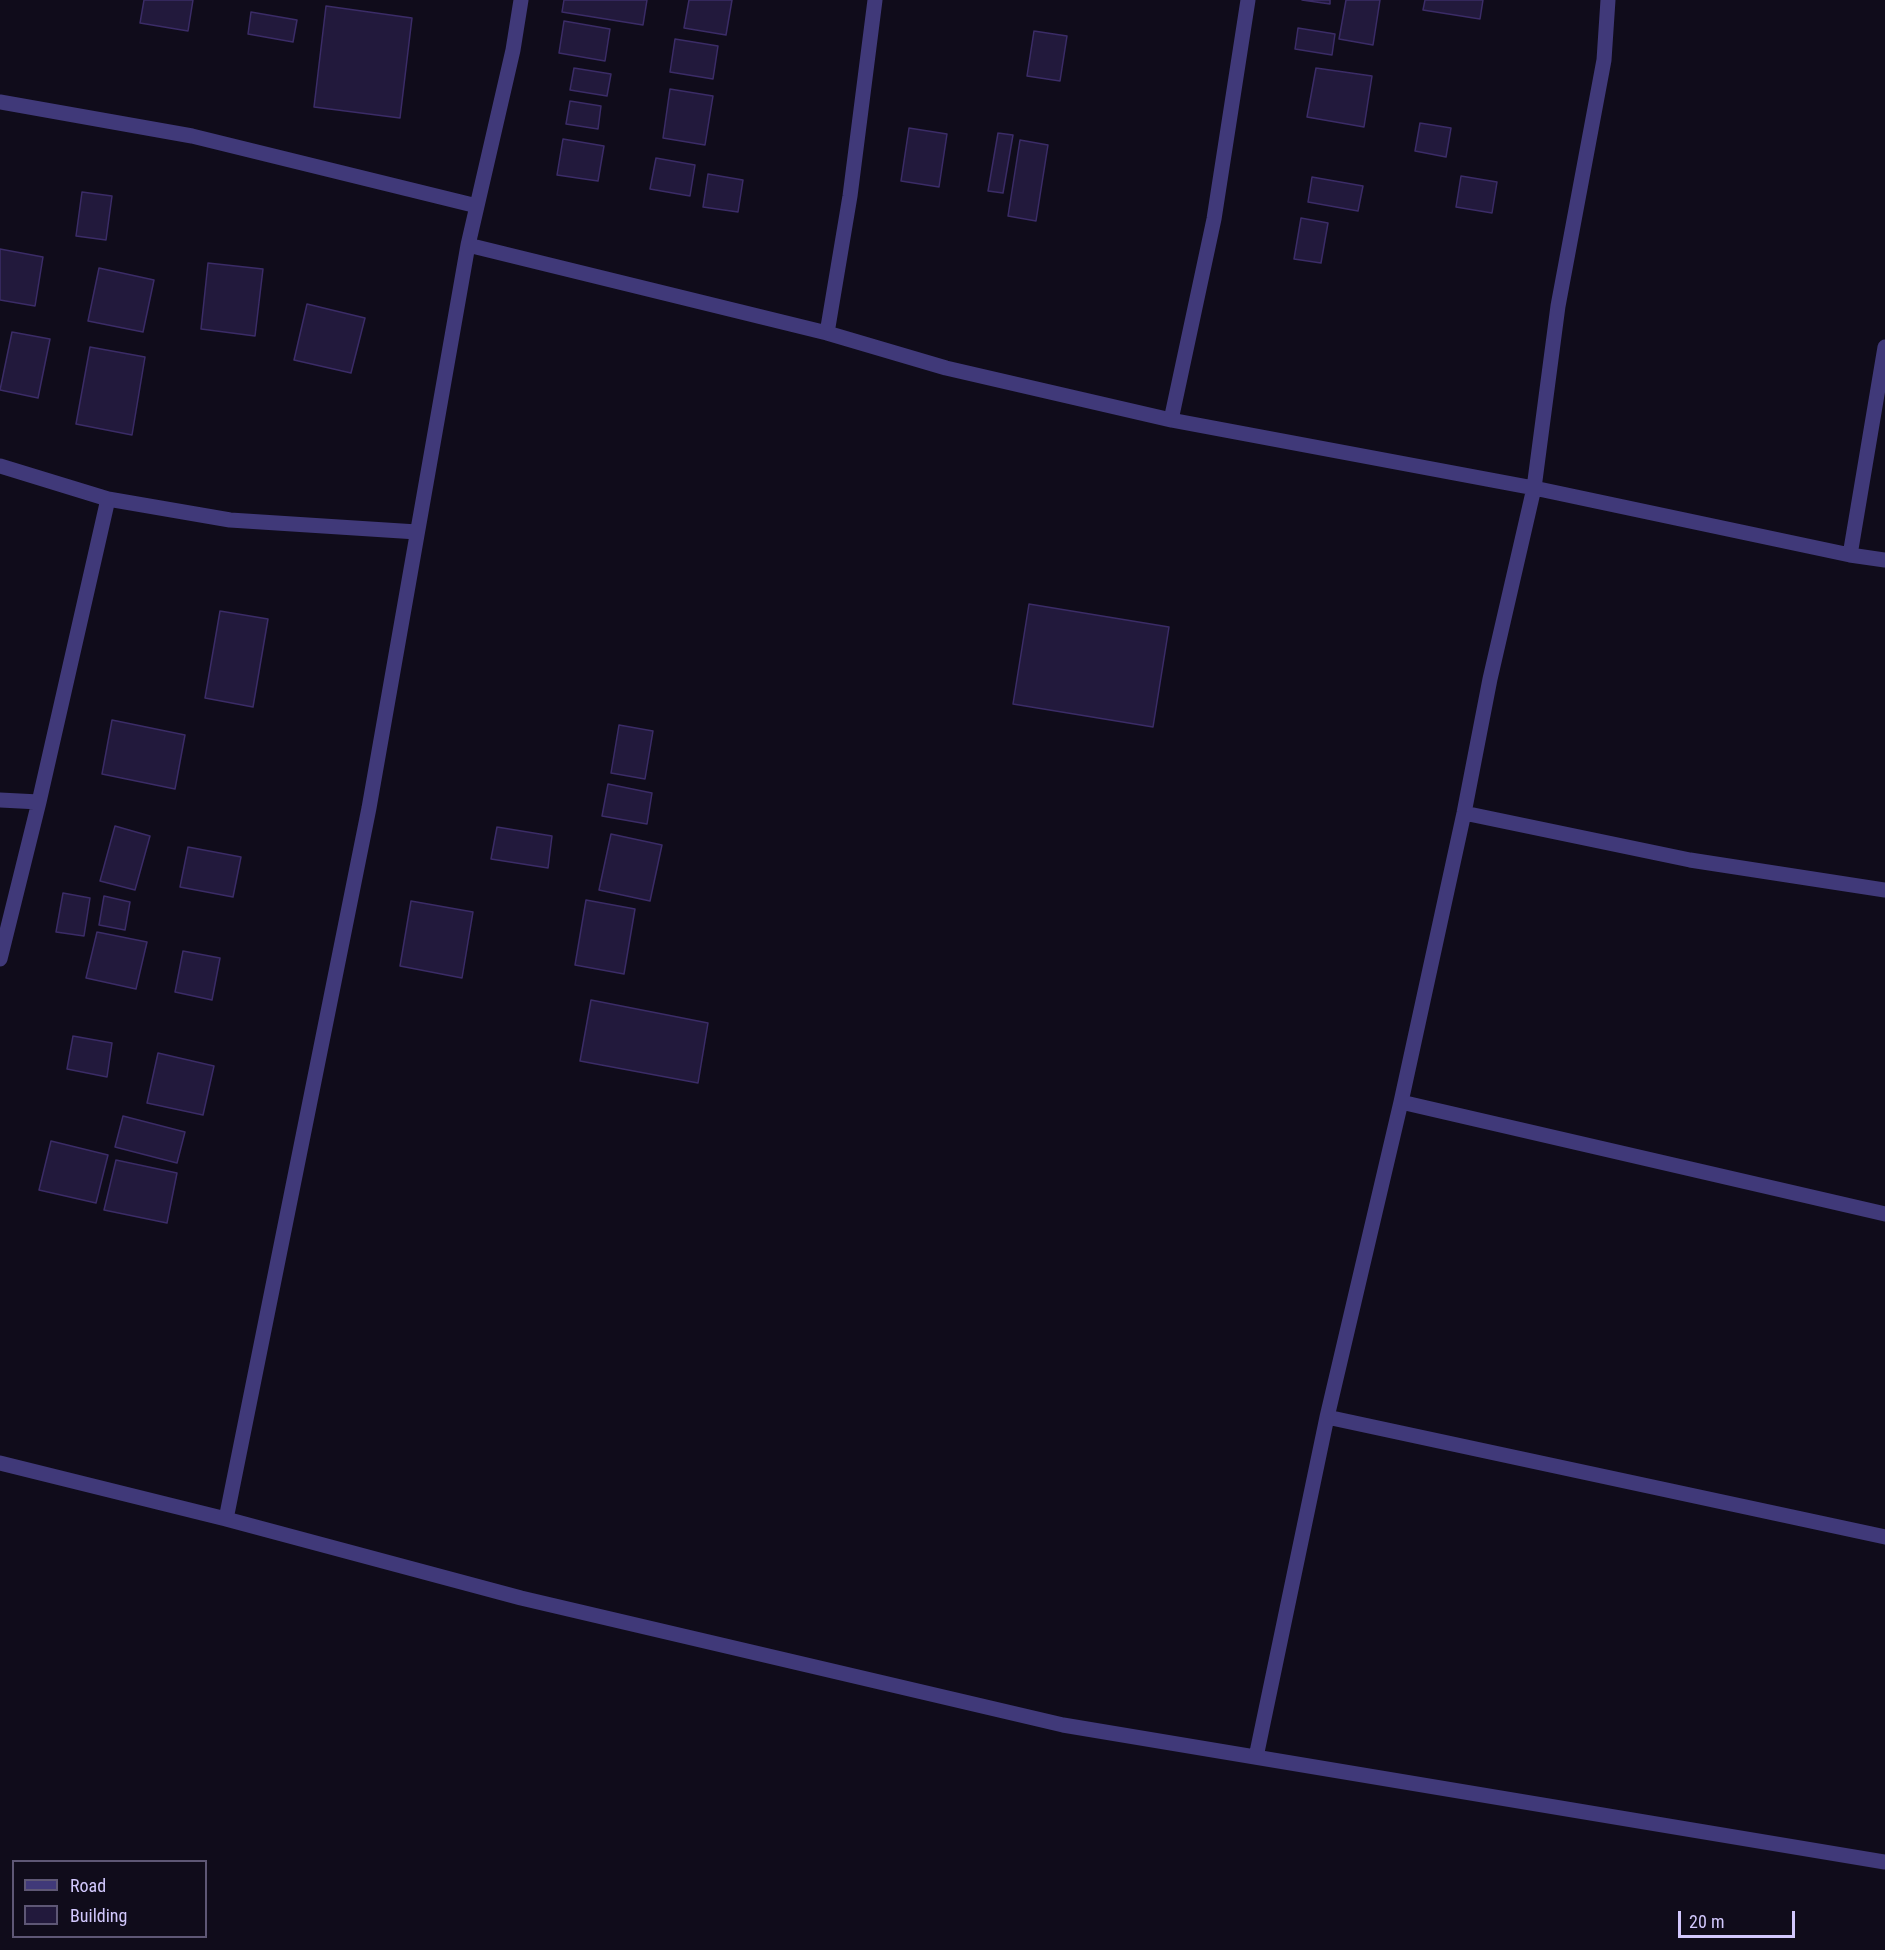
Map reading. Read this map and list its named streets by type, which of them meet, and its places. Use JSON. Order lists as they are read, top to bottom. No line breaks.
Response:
{"legend":["Road","Building"],"scale_bar":"20 m"}
